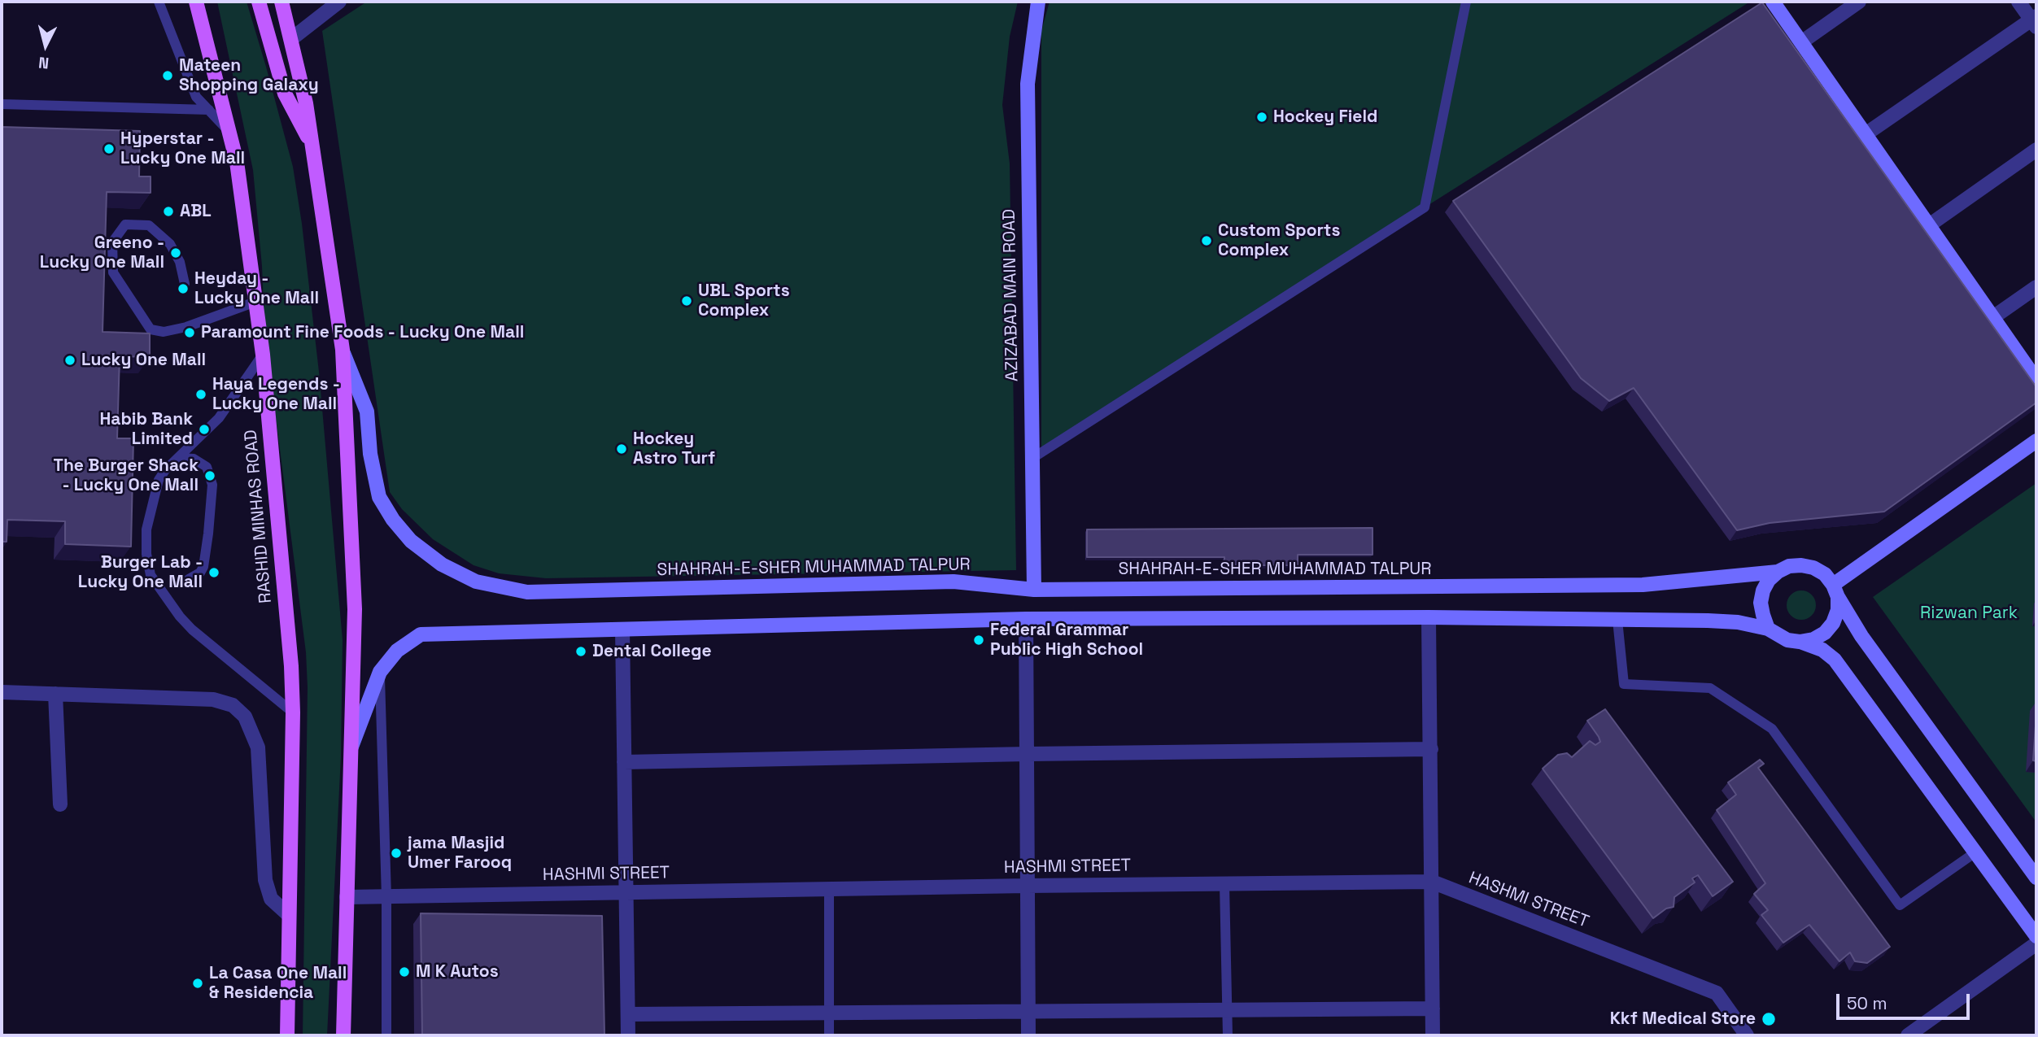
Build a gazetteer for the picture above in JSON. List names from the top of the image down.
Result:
{
  "streets": {
    "main road": ["AZIZABAD MAIN ROAD", "RASHID MINHAS ROAD", "SHAHRAH-E-SHER MUHAMMAD TALPUR"],
    "street": ["HASHMI STREET"]
  },
  "crossings": [
    ["AZIZABAD MAIN ROAD", "SHAHRAH-E-SHER MUHAMMAD TALPUR"]
  ],
  "parks": ["Rizwan Park"],
  "places": [
    "Mateen Shopping Galaxy",
    "Hockey Field",
    "Hyperstar - Lucky One Mall",
    "ABL",
    "Custom Sports Complex",
    "Greeno - Lucky One Mall",
    "Heyday - Lucky One Mall",
    "UBL Sports Complex",
    "Paramount Fine Foods - Lucky One Mall",
    "Lucky One Mall",
    "Haya Legends - Lucky One Mall",
    "Habib Bank Limited",
    "Hockey Astro Turf",
    "The Burger Shack - Lucky One Mall",
    "Burger Lab - Lucky One Mall",
    "Federal Grammar Public High School",
    "Dental College",
    "jama Masjid Umer Farooq",
    "M K Autos",
    "La Casa One Mall & Residencia",
    "Kkf Medical Store"
  ],
  "scale_bar": "50 m",
  "north": "bottom"
}
